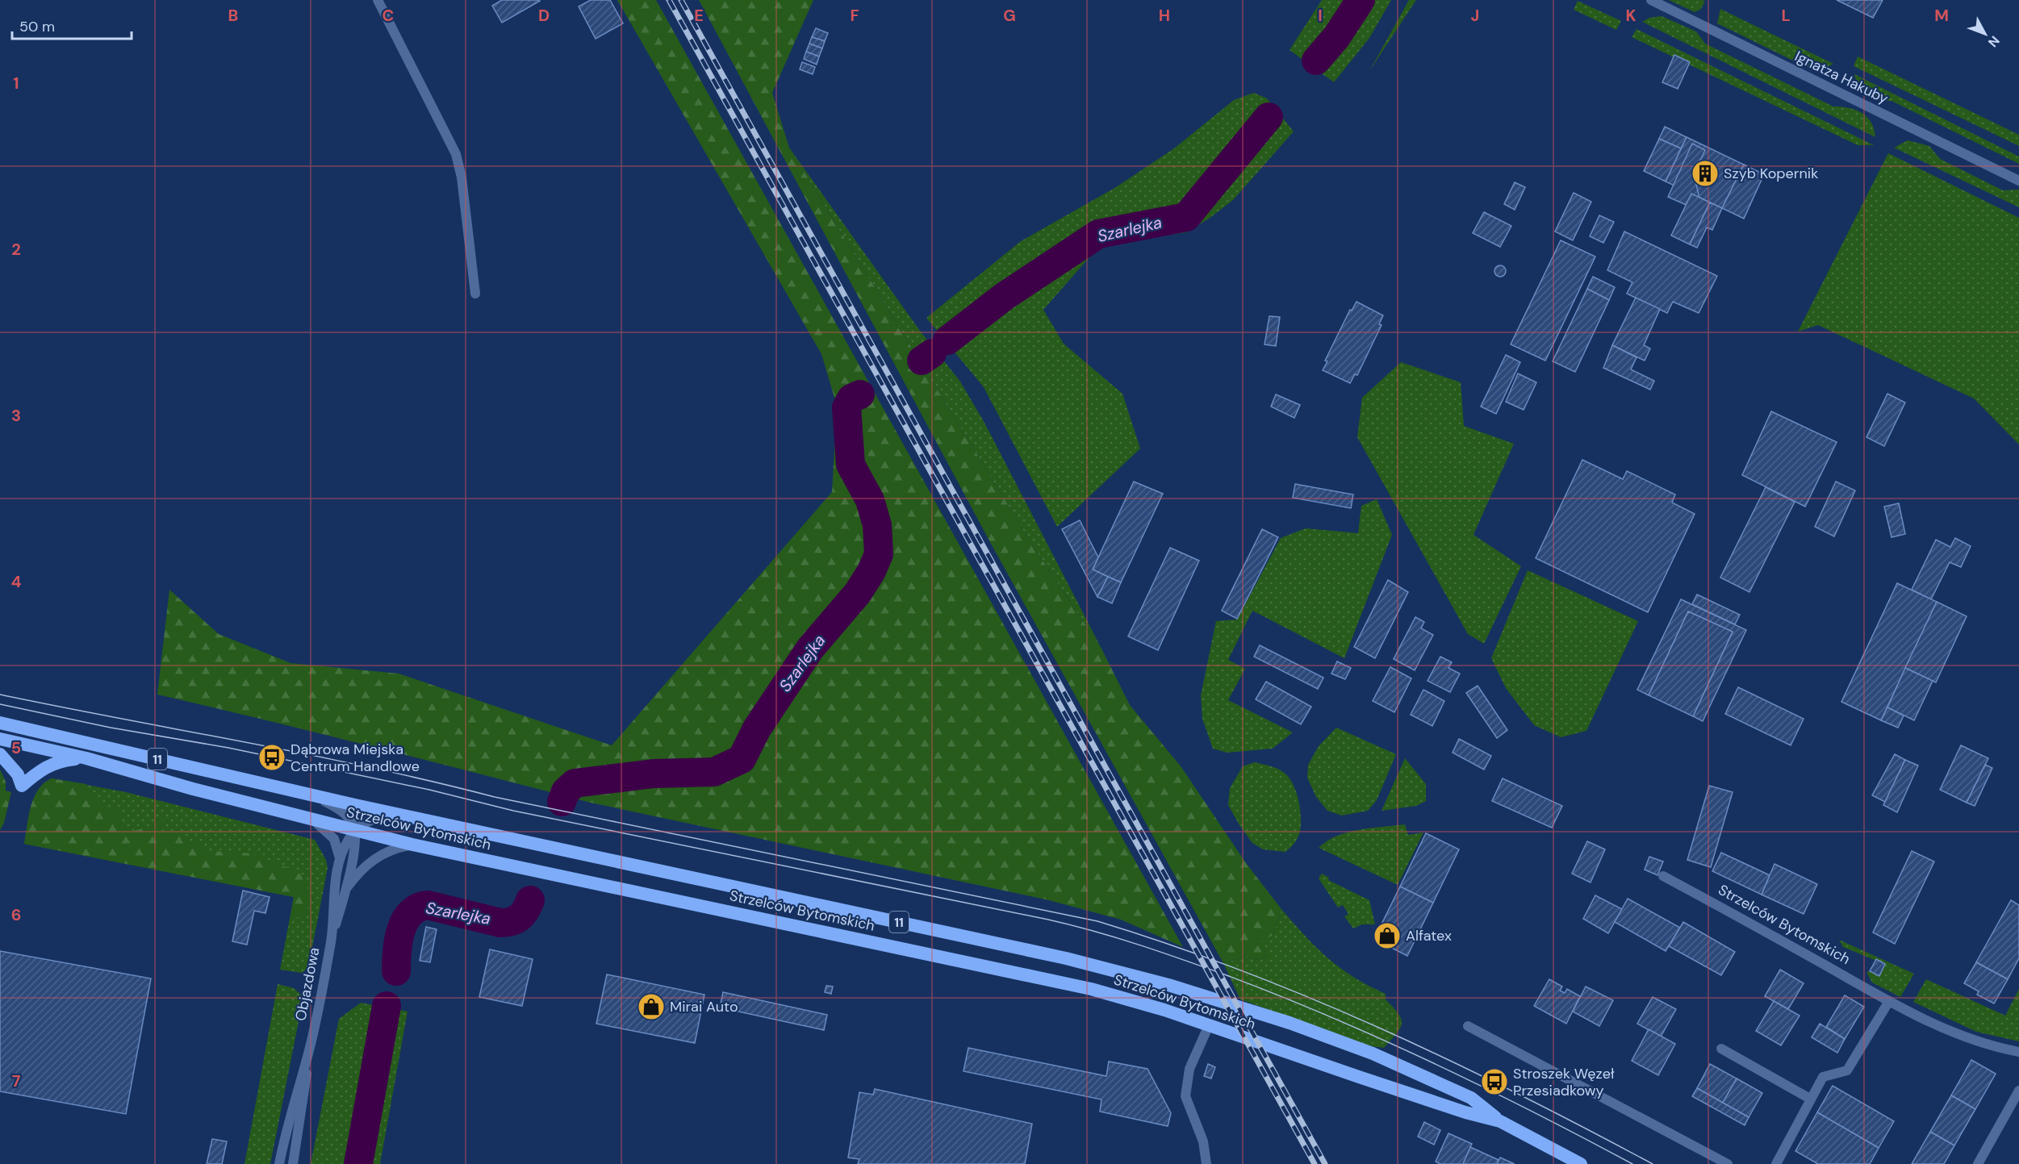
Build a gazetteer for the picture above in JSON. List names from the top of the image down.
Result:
{
  "streets": {
    "highway": ["11", "Strzelców Bytomskich"],
    "street": ["Ignatza Hakuby", "Objazdowa"]
  },
  "crossings": [
    ["11", "Strzelców Bytomskich"],
    ["Strzelców Bytomskich", "Objazdowa"]
  ],
  "water": ["Szarlejka"],
  "places": {
    "building": ["Szyb Kopernik"],
    "bus stop": ["Dąbrowa Miejska Centrum Handlowe", "Stroszek Węzeł Przesiadkowy"],
    "shop": ["Alfatex", "Mirai Auto"]
  },
  "scale_bar": "50 m",
  "north": "bottom right",
  "grid": {
    "columns": [
      "B",
      "C",
      "D",
      "E",
      "F",
      "G",
      "H",
      "I",
      "J",
      "K",
      "L",
      "M"
    ],
    "rows": [
      "1",
      "2",
      "3",
      "4",
      "5",
      "6",
      "7"
    ]
  }
}
